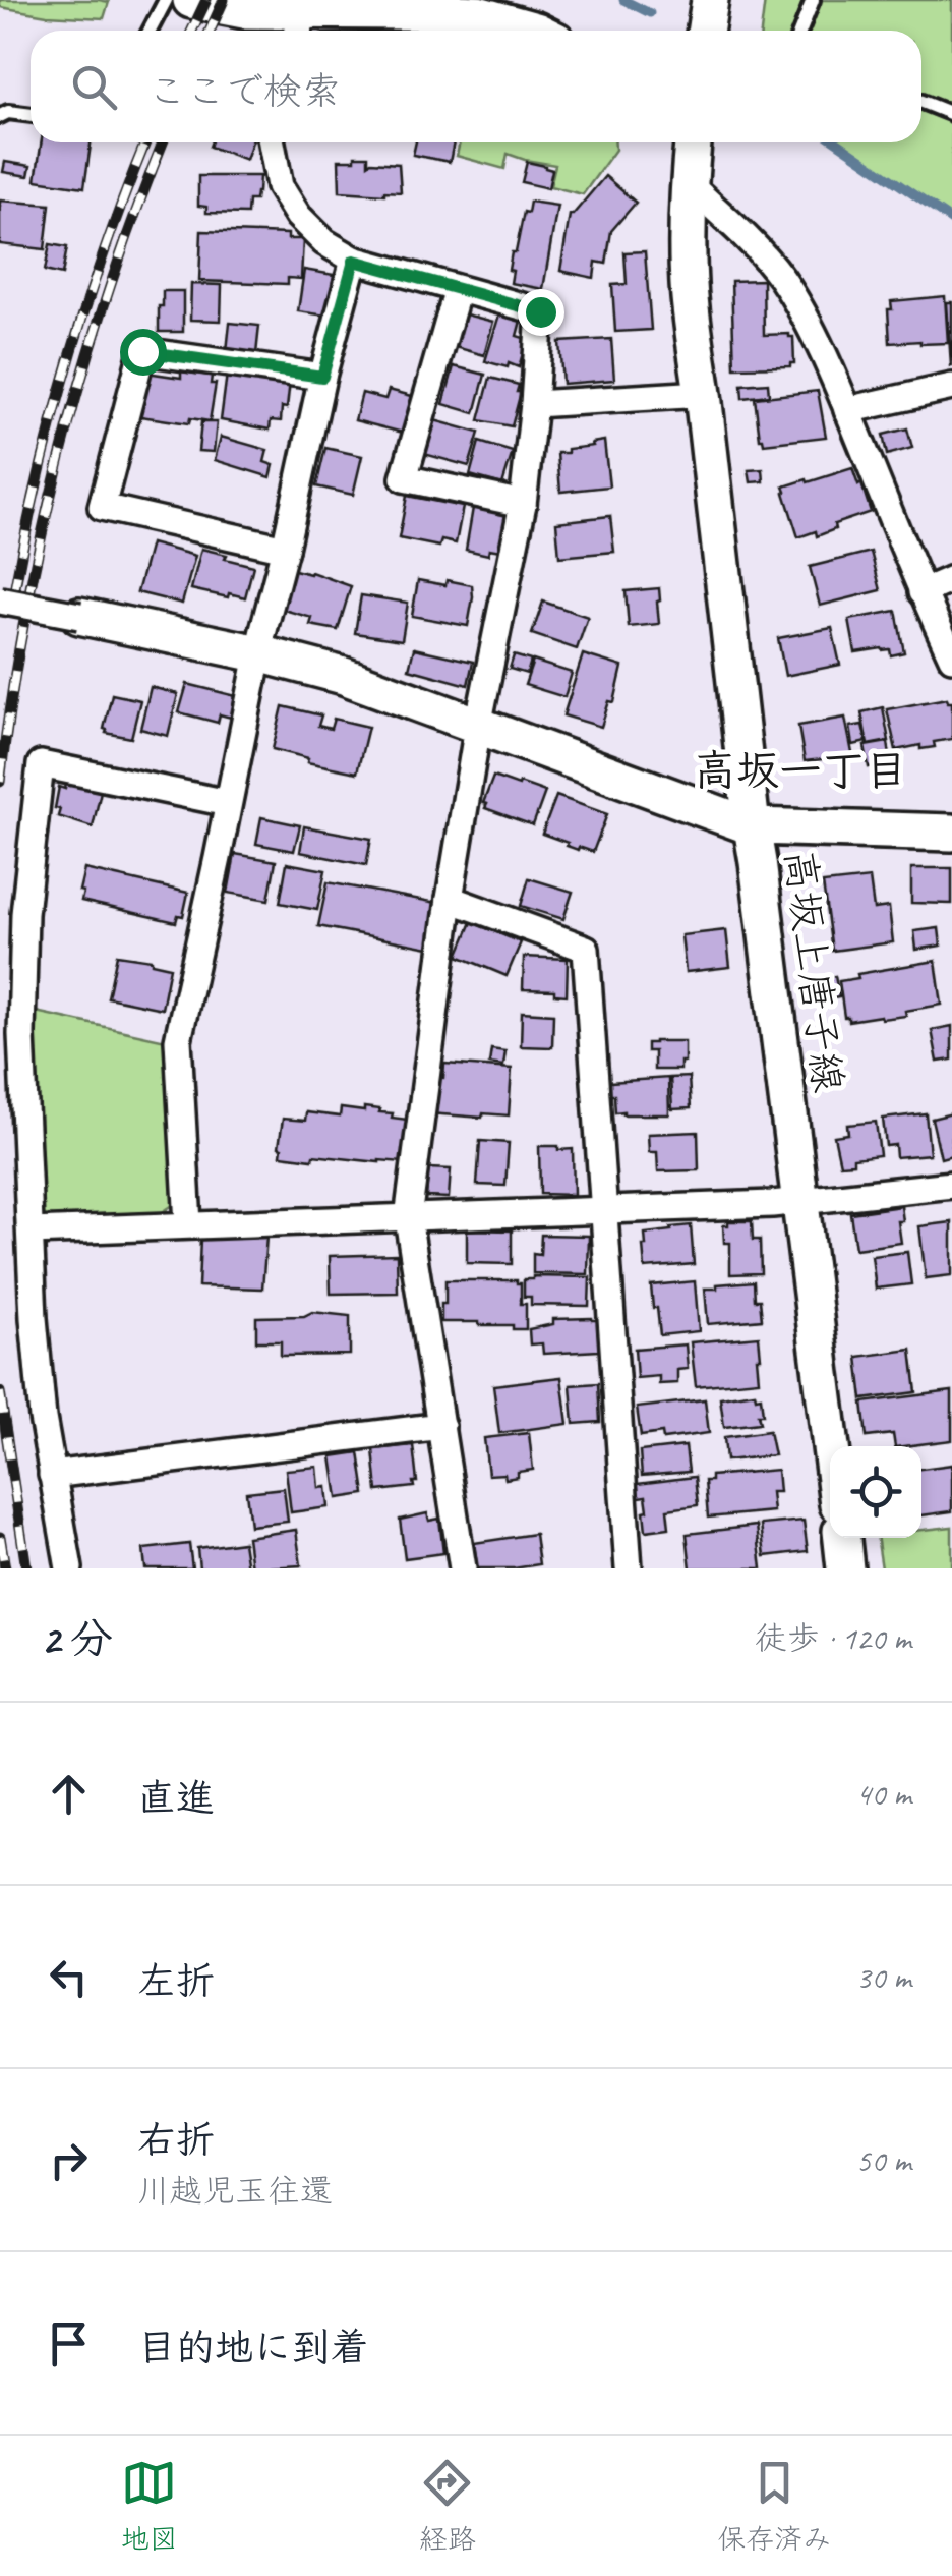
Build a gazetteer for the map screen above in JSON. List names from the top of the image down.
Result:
{
  "streets": {
    "main road": ["高坂上唐子線"]
  },
  "districts": ["高坂一丁目"],
  "page": {
    "search": "ここで検索",
    "heading": ["2 分", "徒歩 · 120 m"],
    "list": [
      ["直進", "40 m"],
      ["左折", "30 m"],
      ["右折", "川越児玉往還", "50 m"],
      "目的地に到着"
    ],
    "nav": ["地図", "経路", "保存済み"]
  }
}
